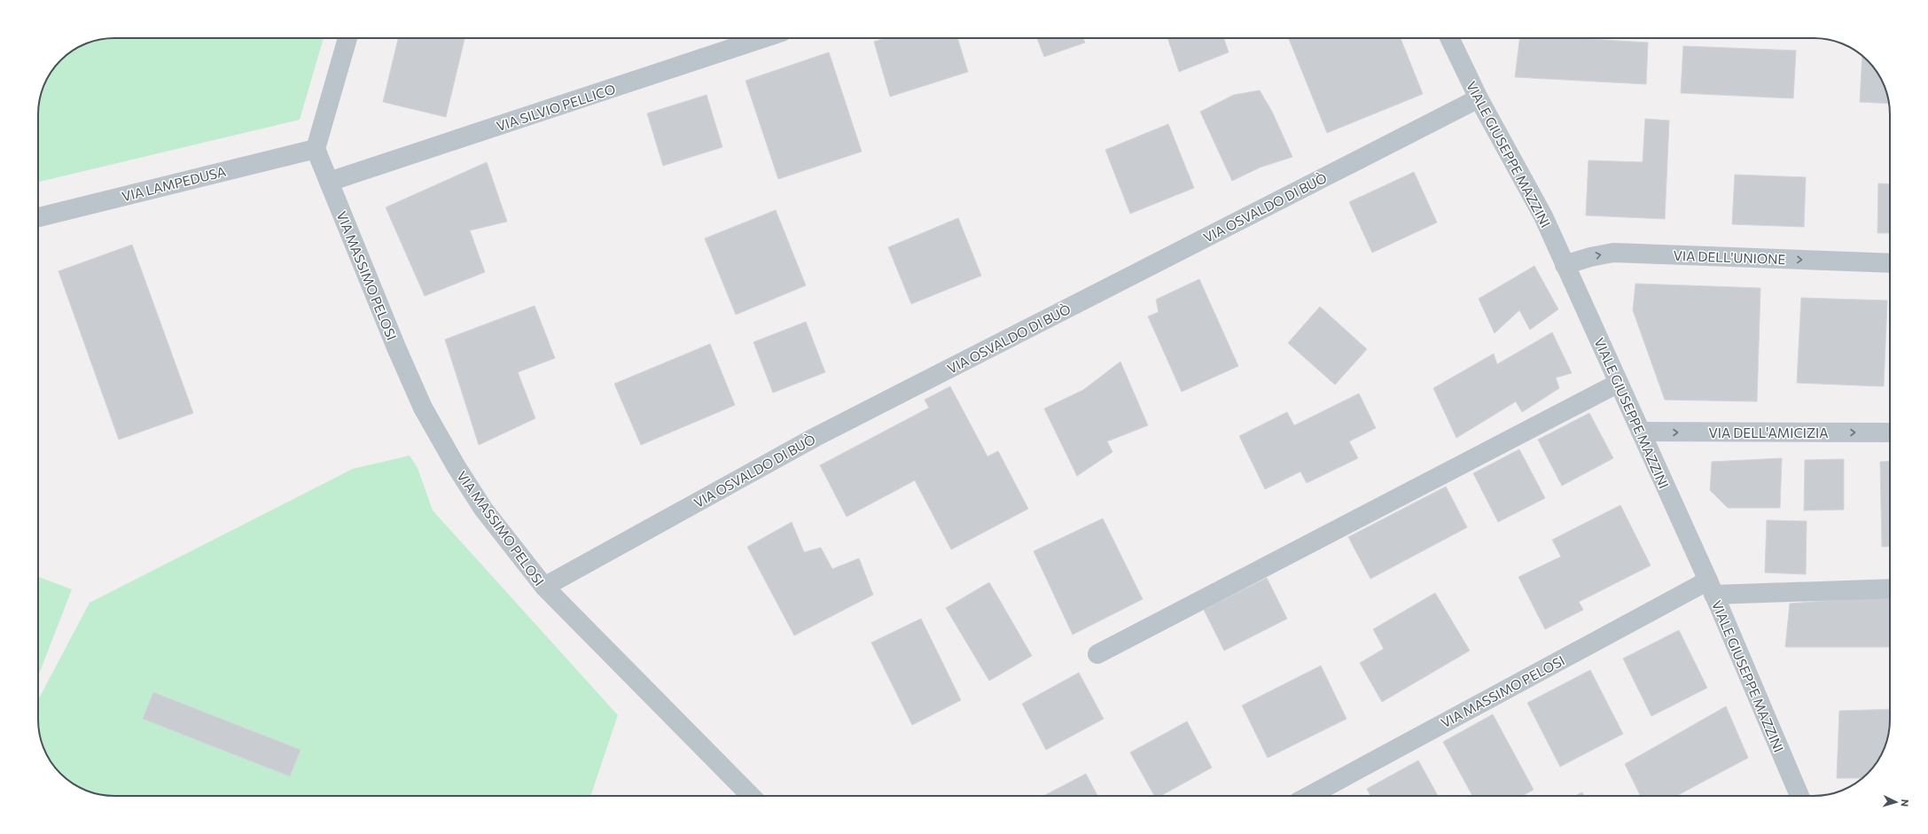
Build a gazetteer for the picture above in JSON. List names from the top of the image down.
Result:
{
  "streets": {
    "street": [
      "VIA SILVIO PELLICO",
      "VIALE GIUSEPPE MAZZINI",
      "VIA LAMPEDUSA",
      "VIA OSVALDO DI BUÒ",
      "VIA DELL'UNIONE",
      "VIA MASSIMO PELOSI",
      "VIA DELL'AMICIZIA"
    ]
  },
  "crossings": [
    ["VIA SILVIO PELLICO", "VIA MASSIMO PELOSI"],
    ["VIALE GIUSEPPE MAZZINI", "VIA OSVALDO DI BUÒ"],
    ["VIALE GIUSEPPE MAZZINI", "VIA DELL'UNIONE"],
    ["VIALE GIUSEPPE MAZZINI", "VIA MASSIMO PELOSI"],
    ["VIALE GIUSEPPE MAZZINI", "VIA DELL'AMICIZIA"],
    ["VIA LAMPEDUSA", "VIA MASSIMO PELOSI"],
    ["VIA OSVALDO DI BUÒ", "VIA MASSIMO PELOSI"]
  ],
  "one_way": ["VIA DELL'UNIONE"],
  "north": "right"
}
